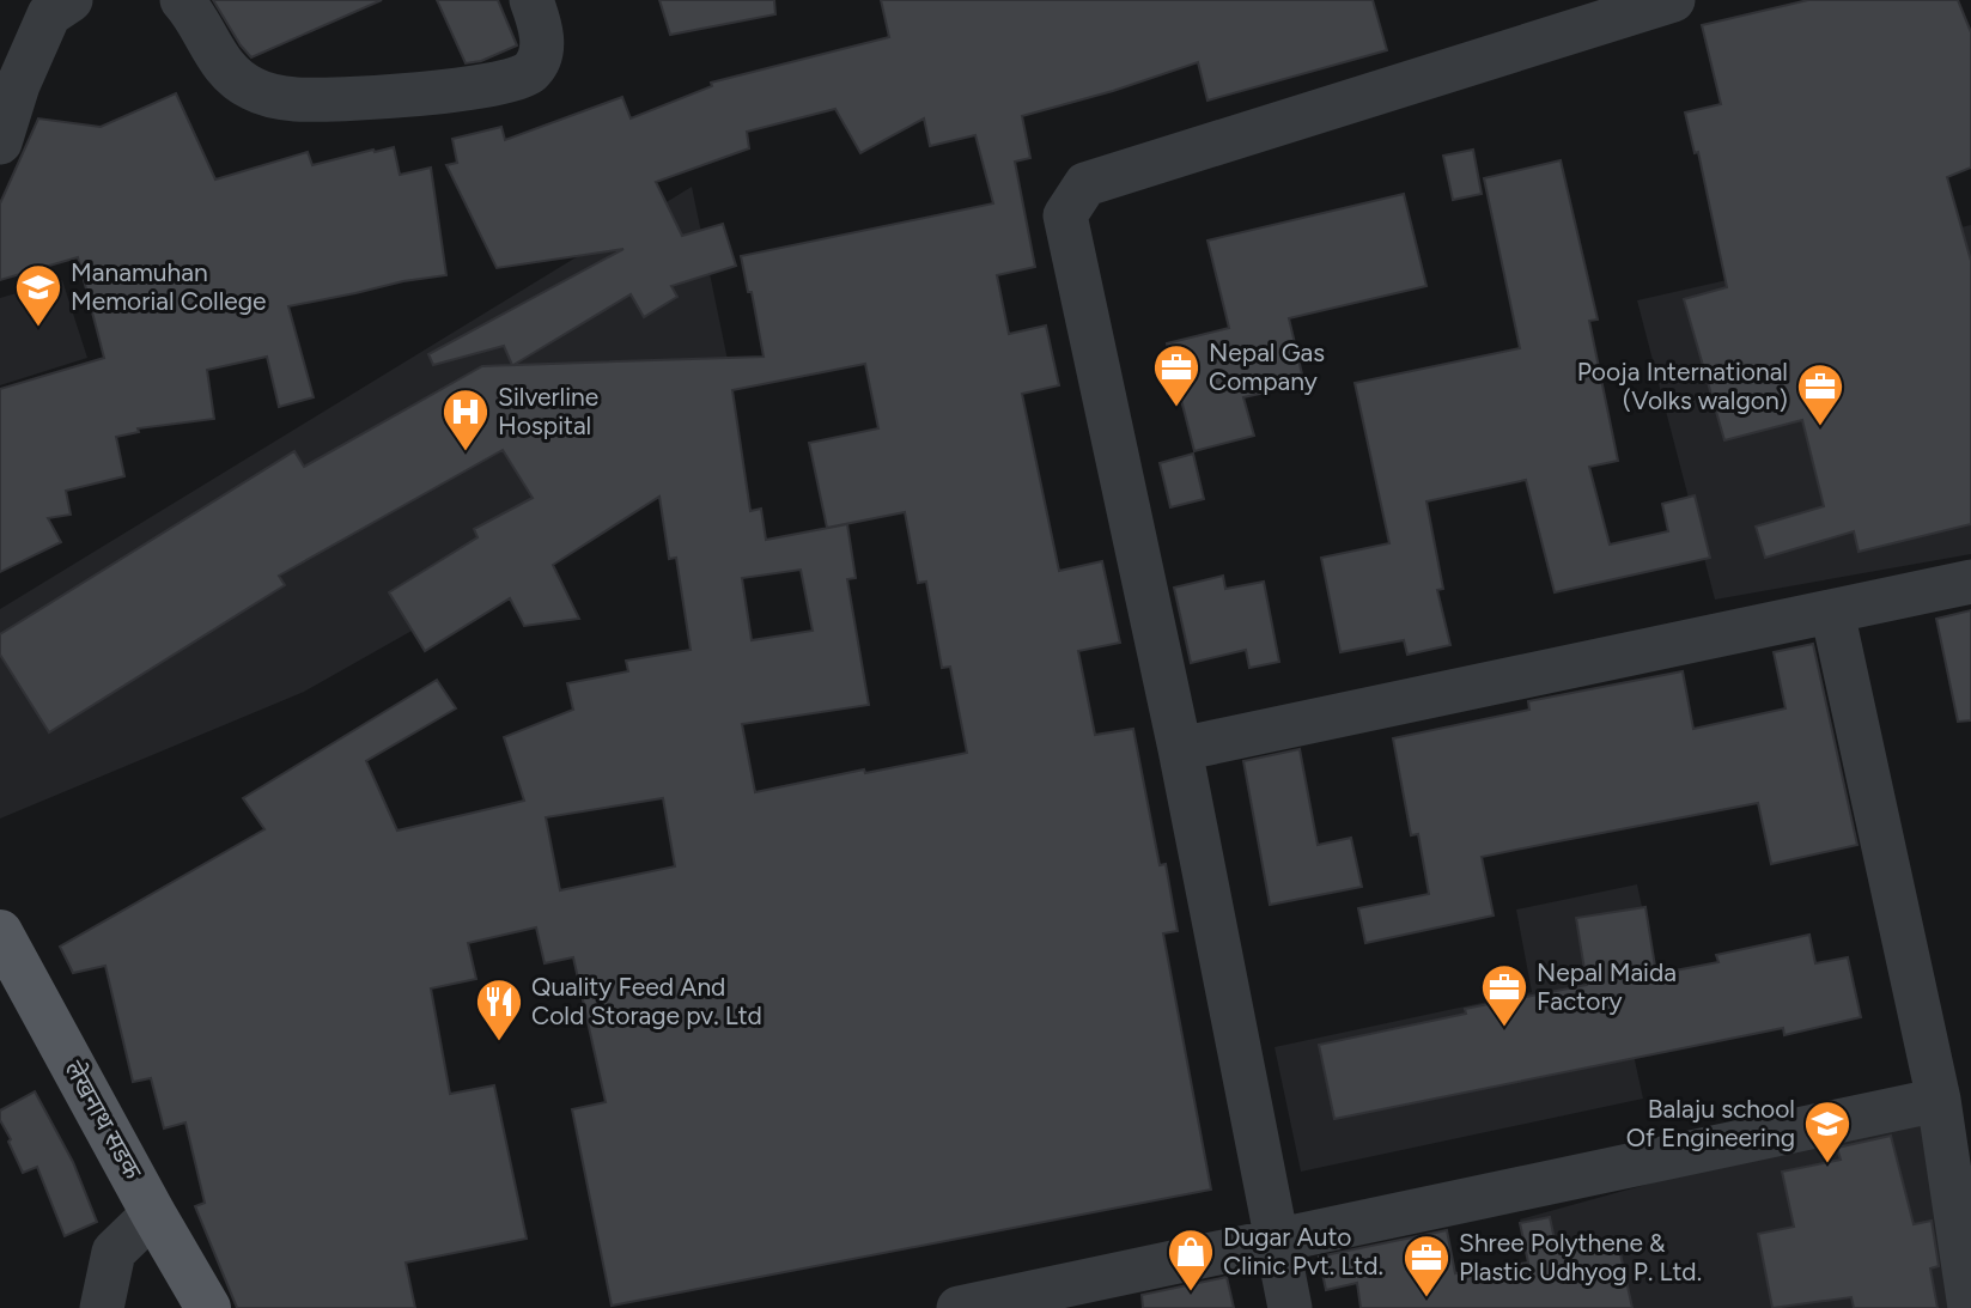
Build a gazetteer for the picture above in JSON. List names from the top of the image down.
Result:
{
  "streets": {
    "main road": ["लेखनाथ सडक"]
  },
  "places": {
    "school or university": ["Manamuhan Memorial College", "Balaju school Of Engineering"],
    "office": [
      "Nepal Gas Company",
      "Pooja International (Volks walgon)",
      "Nepal Maida Factory",
      "Shree Polythene & Plastic Udhyog P. Ltd."
    ],
    "hospital": ["Silverline Hospital"],
    "restaurant": ["Quality Feed And Cold Storage pv. Ltd"],
    "shop": ["Dugar Auto Clinic Pvt. Ltd."]
  }
}
